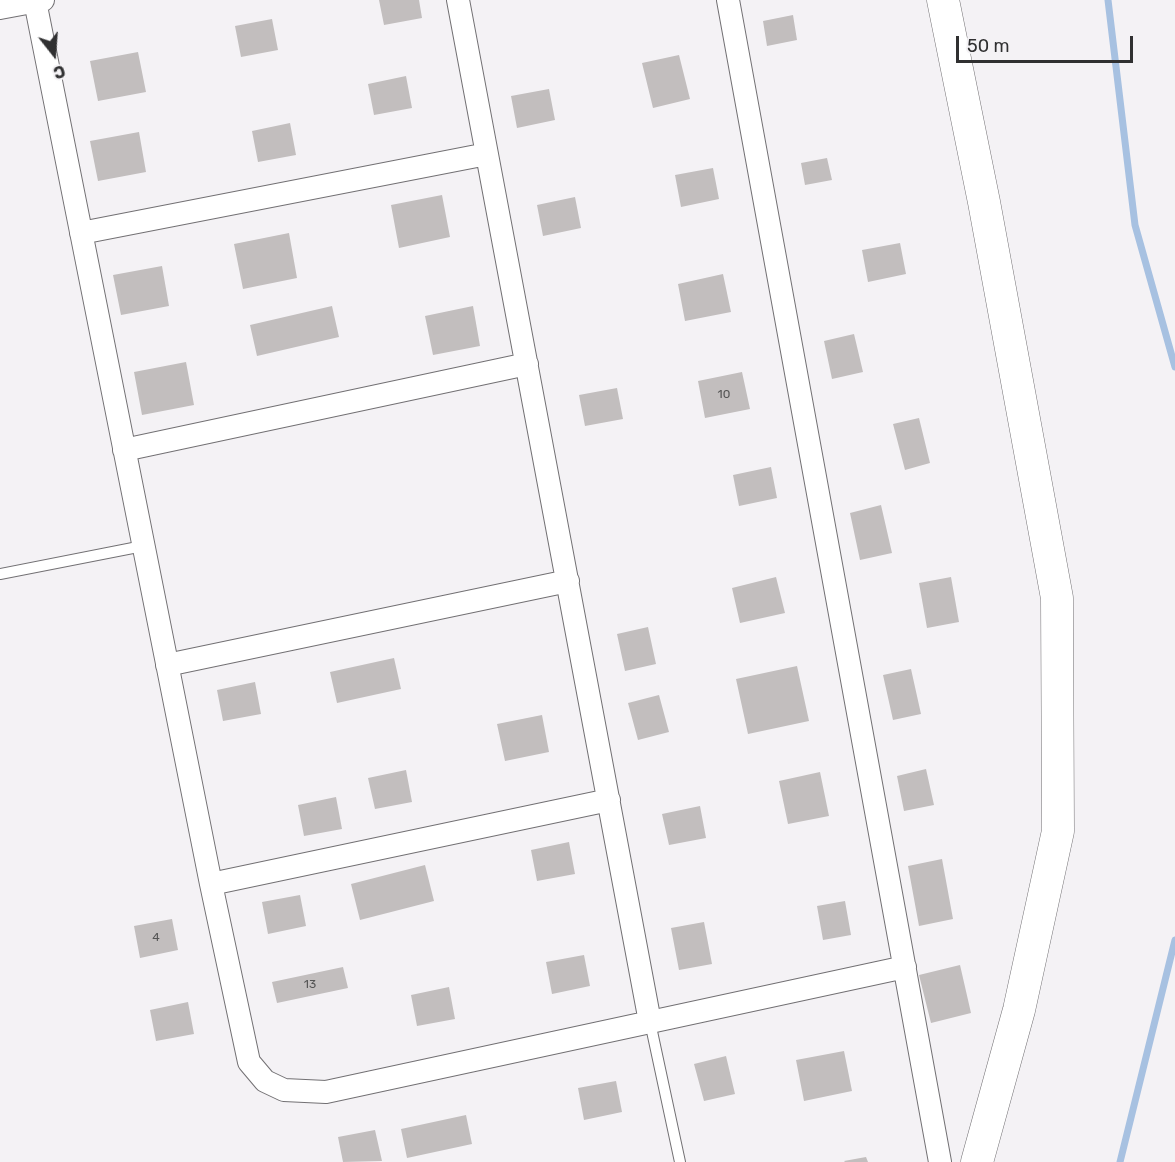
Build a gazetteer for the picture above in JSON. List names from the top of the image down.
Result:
{
  "house_numbers": ["10", "4", "13"],
  "scale_bar": "50 m",
  "north": "bottom"
}
